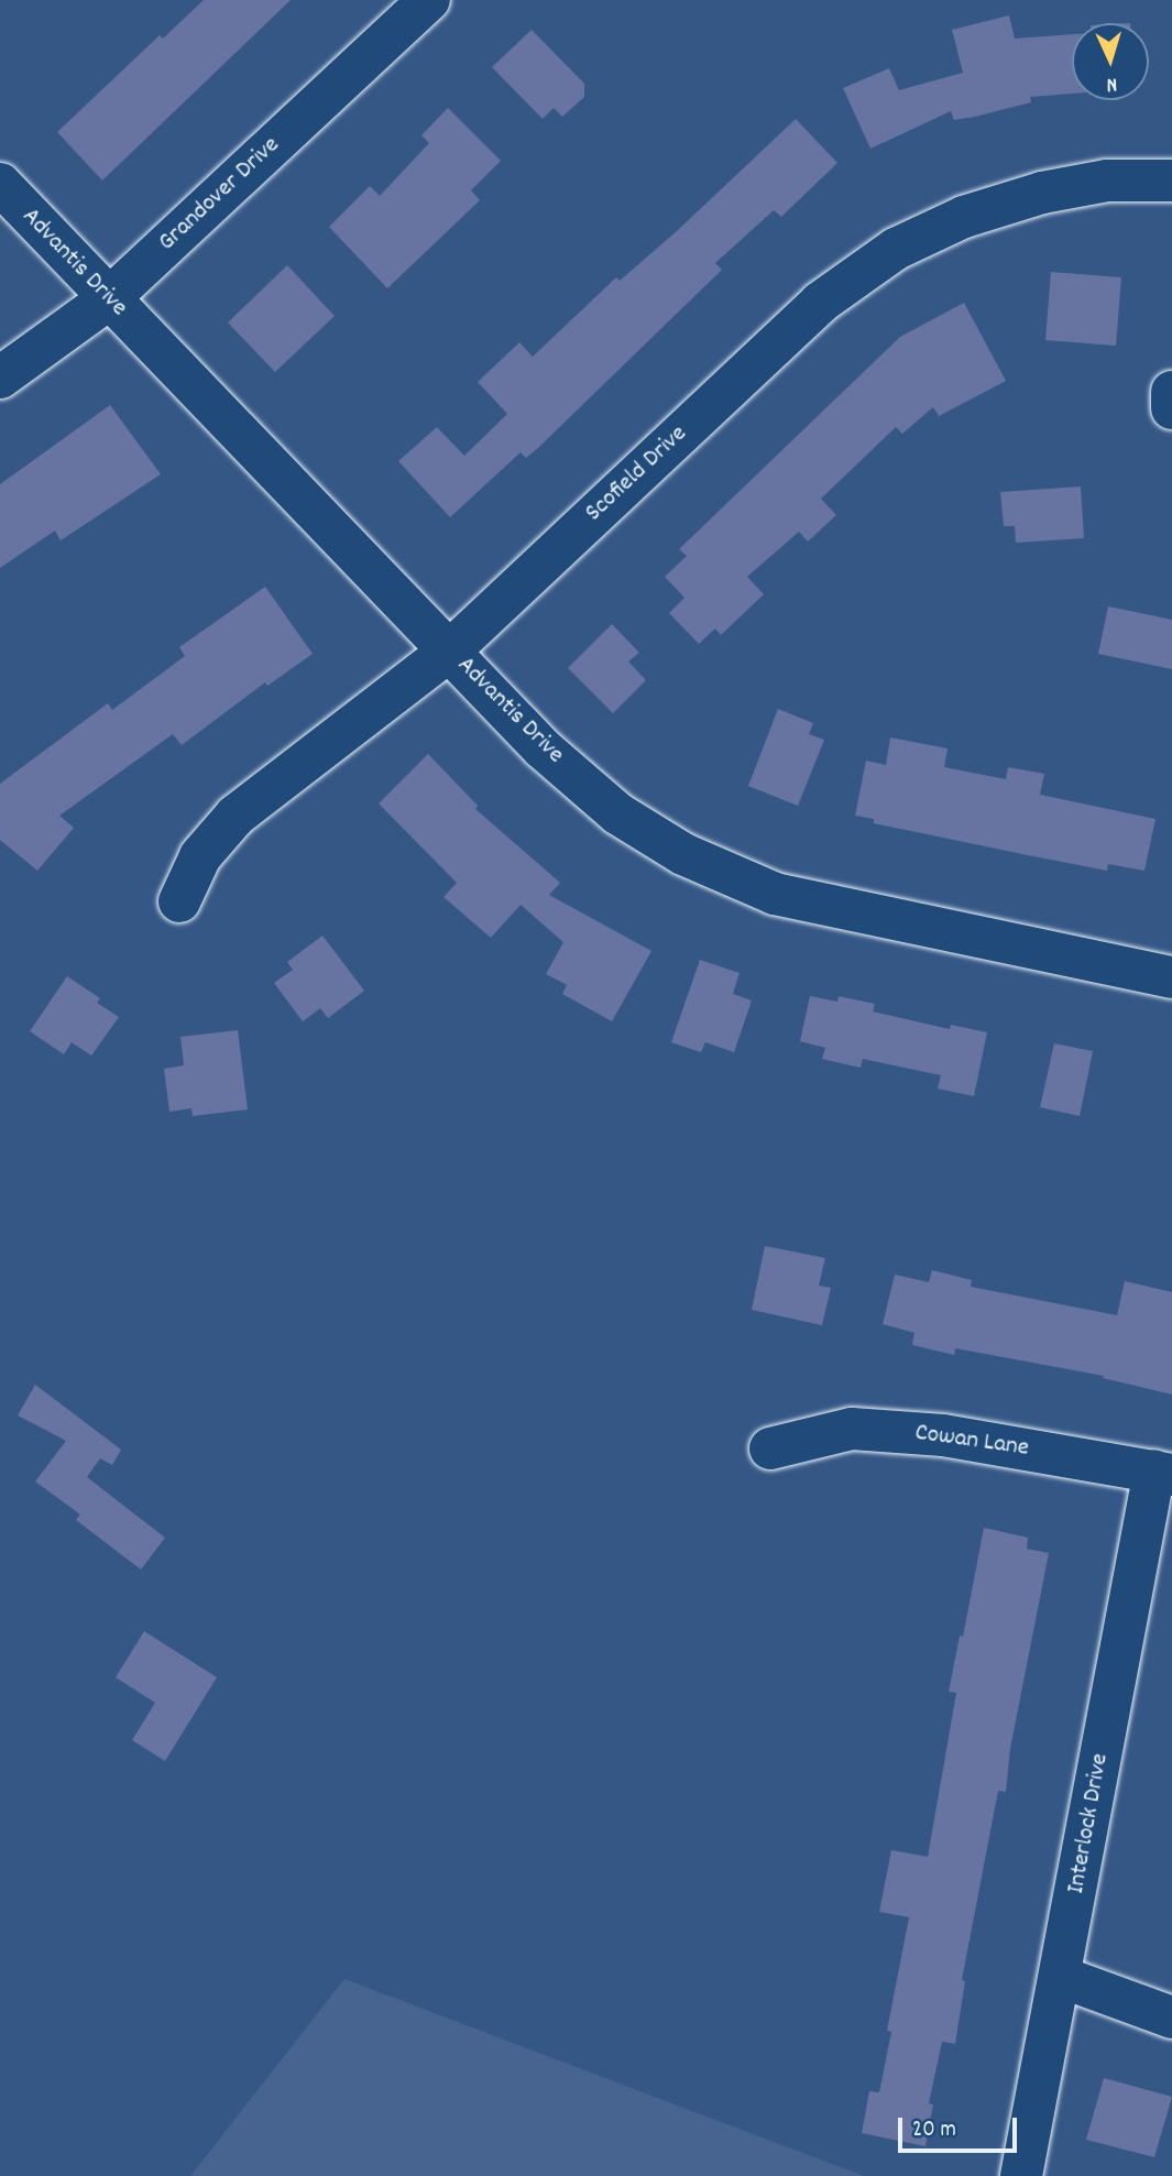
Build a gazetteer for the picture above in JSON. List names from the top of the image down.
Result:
{
  "streets": {
    "street": [
      "Grandover Drive",
      "Advantis Drive",
      "Scofield Drive",
      "Cowan Lane",
      "Interlock Drive"
    ]
  },
  "crossings": [
    ["Grandover Drive", "Advantis Drive"],
    ["Advantis Drive", "Scofield Drive"],
    ["Cowan Lane", "Interlock Drive"]
  ],
  "scale_bar": "20 m",
  "north": "bottom"
}
